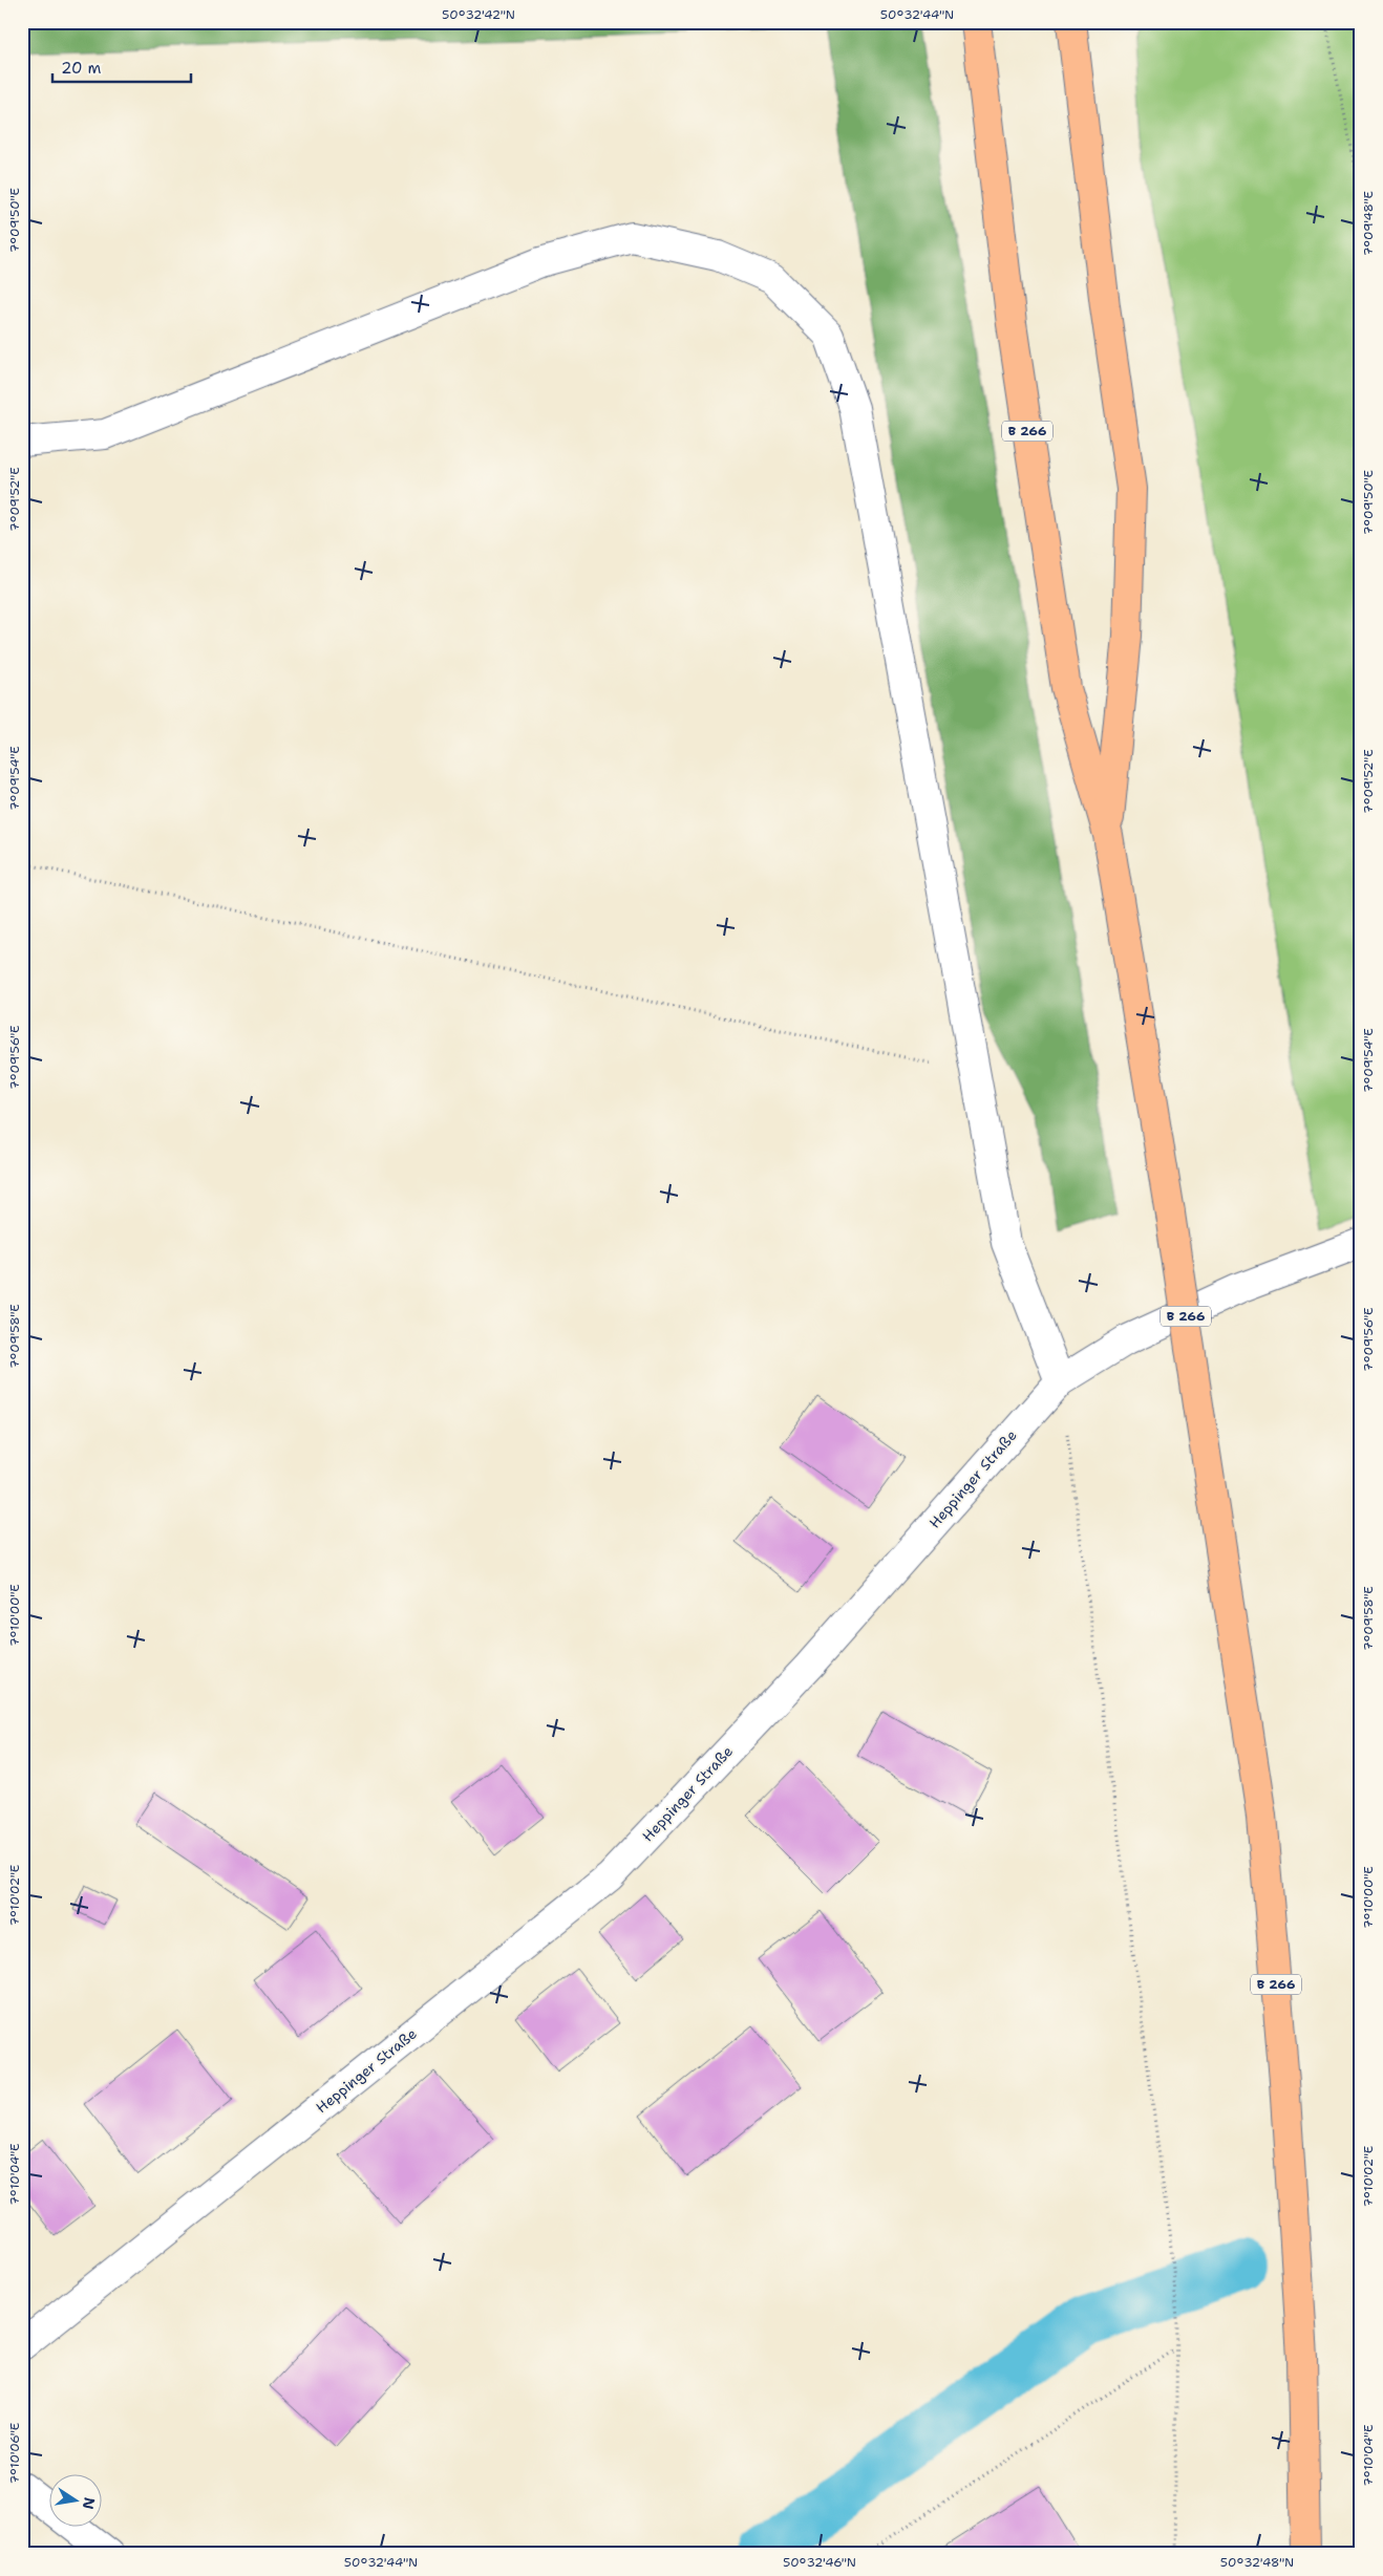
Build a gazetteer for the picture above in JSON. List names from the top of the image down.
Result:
{
  "streets": {
    "highway": ["B 266"],
    "street": ["Heppinger Straße"]
  },
  "scale_bar": "20 m",
  "north": "right",
  "coordinates": [
    "50°32'42\"N",
    "50°32'44\"N",
    "7°09'50\"E",
    "7°09'48\"E",
    "7°09'52\"E",
    "7°09'54\"E",
    "7°09'56\"E",
    "7°09'58\"E",
    "7°10'00\"E",
    "7°10'02\"E",
    "7°10'04\"E",
    "7°10'06\"E",
    "50°32'46\"N",
    "50°32'48\"N"
  ]
}
